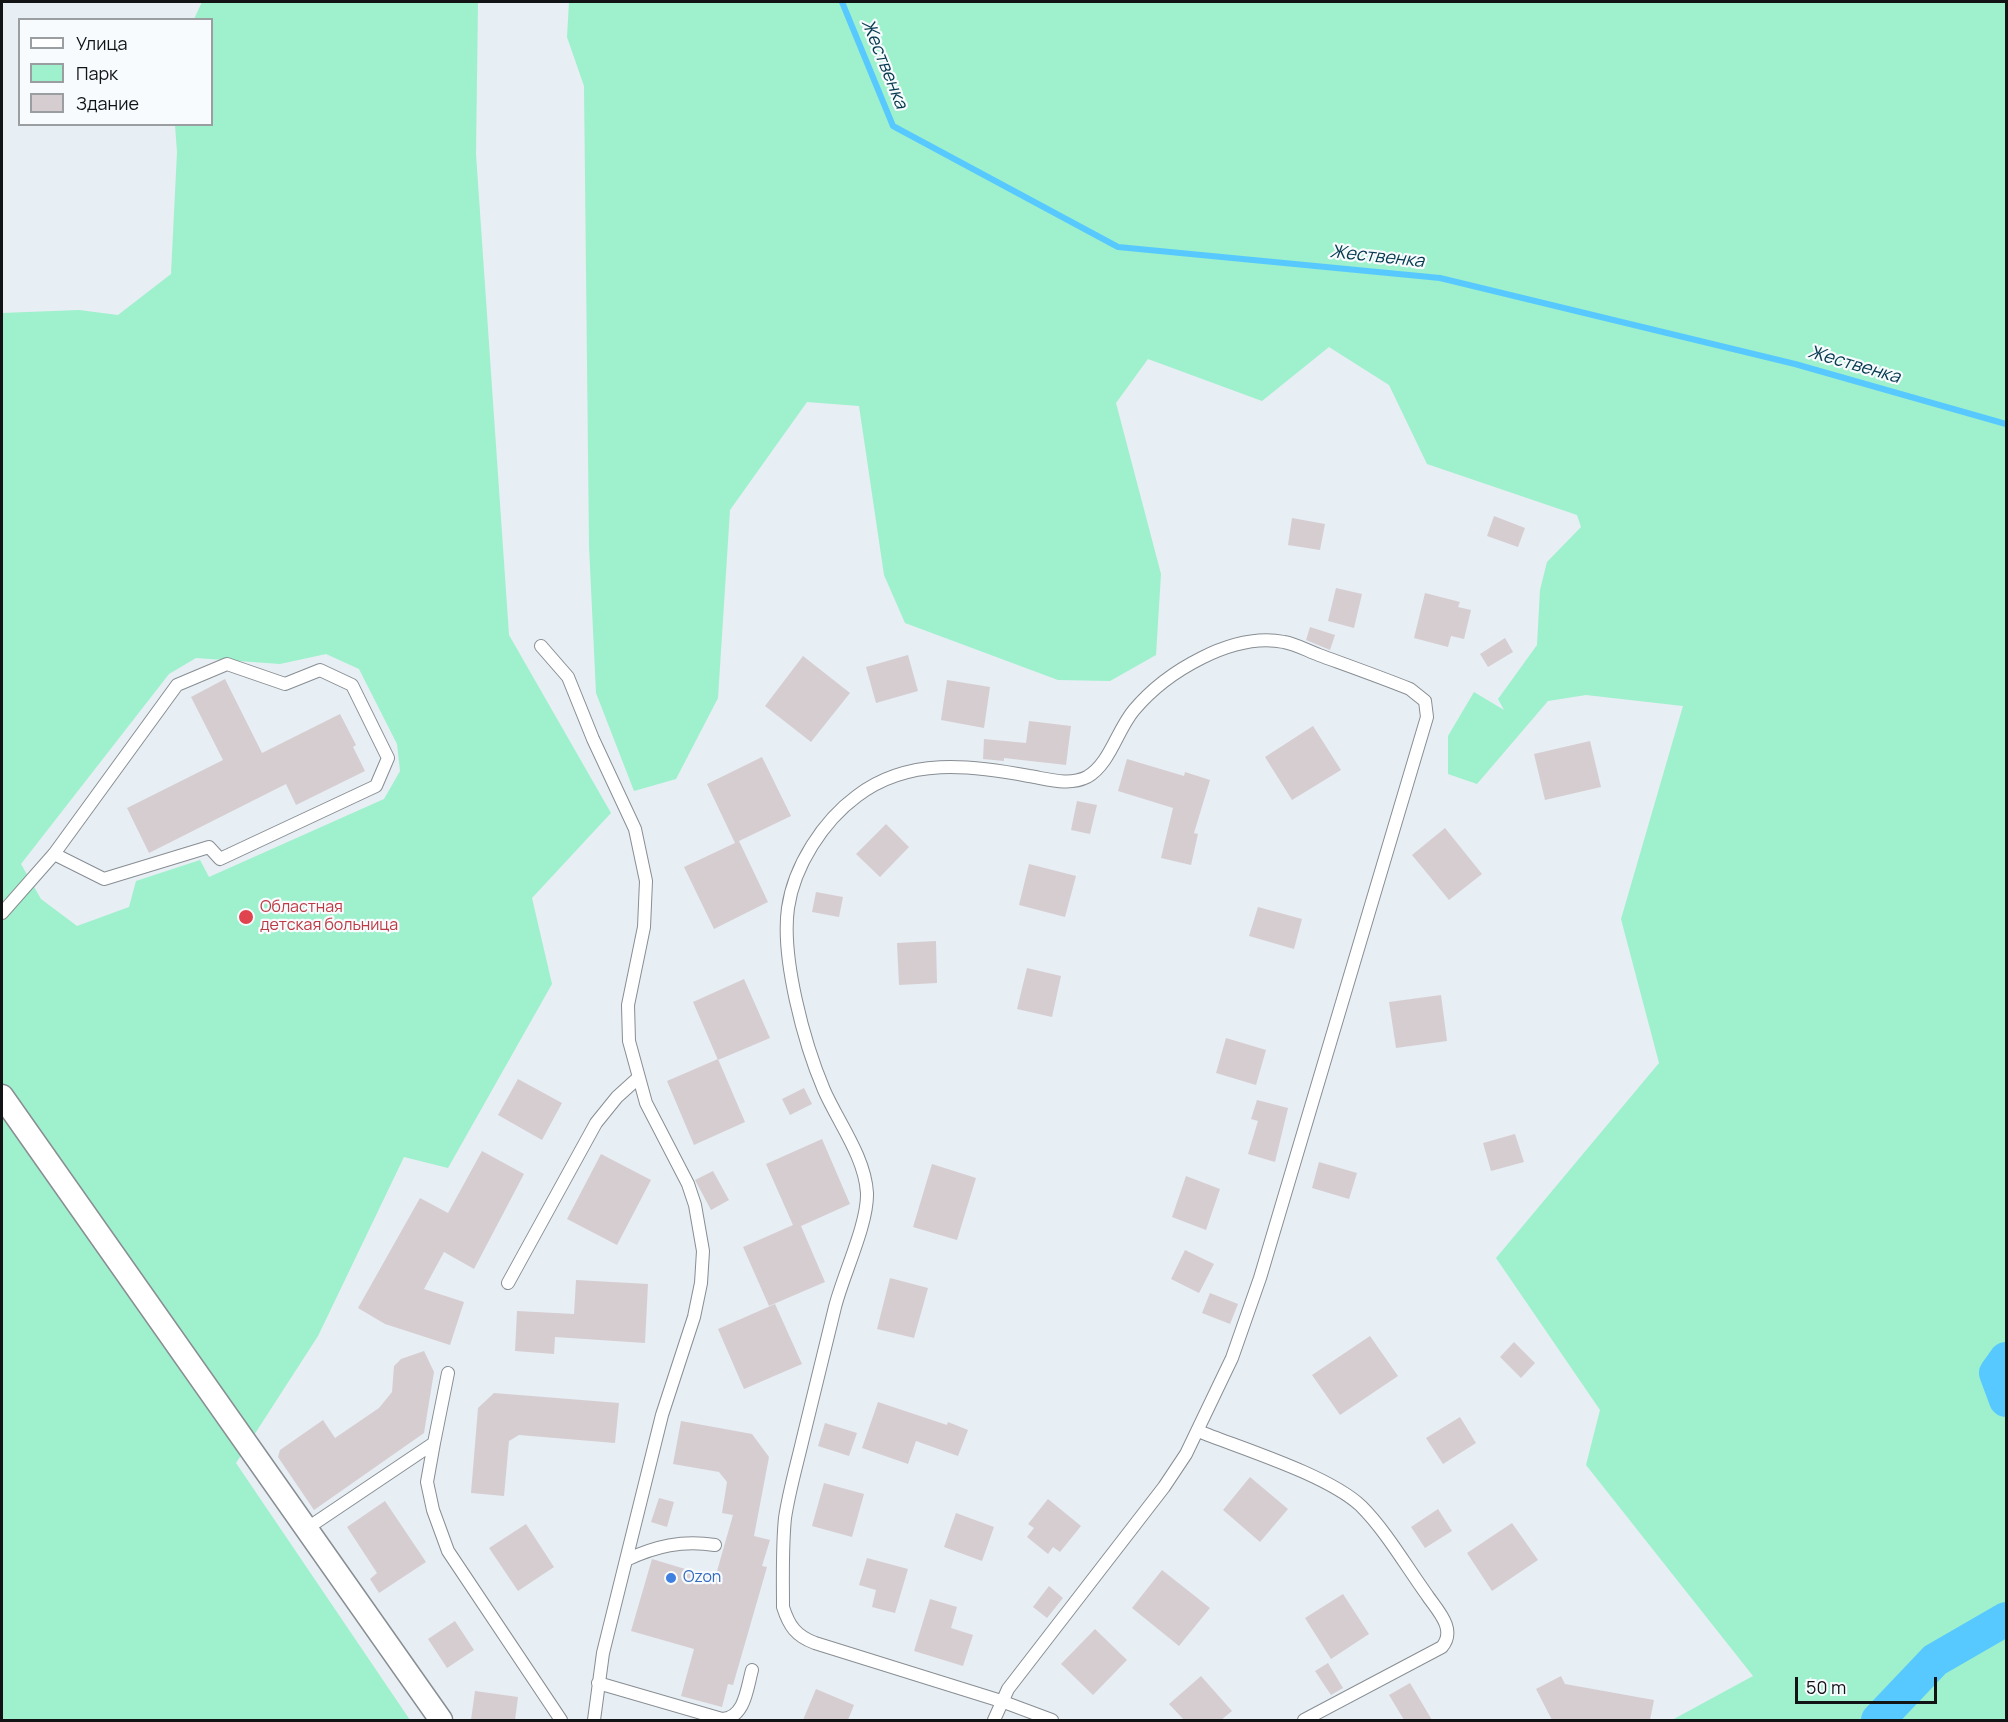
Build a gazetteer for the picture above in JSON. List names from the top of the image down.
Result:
{
  "water": ["Жественка"],
  "places": ["Областная детская больница", "Ozon"],
  "legend": ["Улица", "Парк", "Здание"],
  "scale_bar": "50 m"
}
